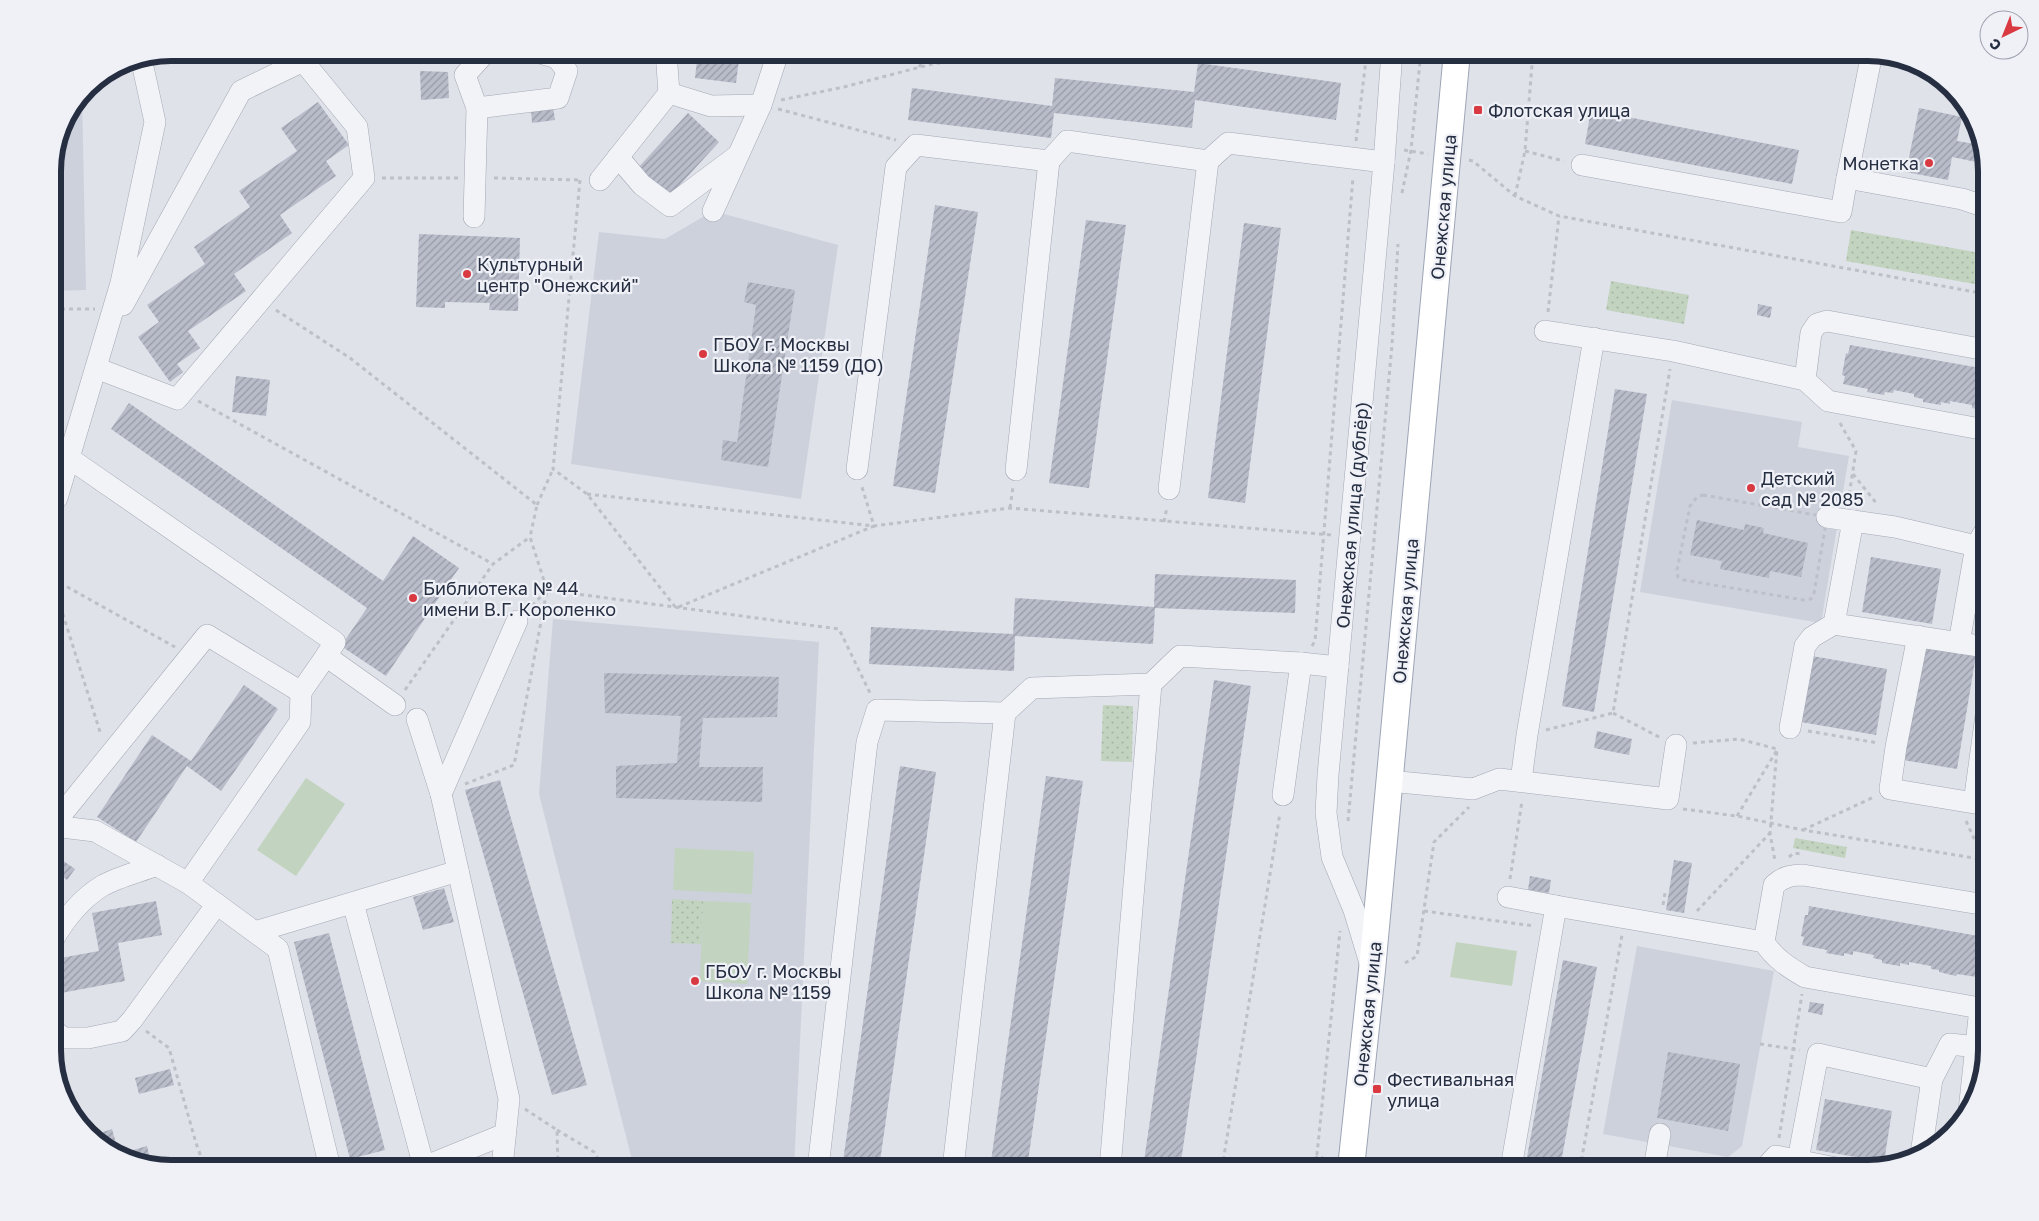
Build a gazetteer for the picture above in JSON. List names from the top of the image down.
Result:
{
  "streets": {
    "main road": ["Онежская улица"],
    "street": ["Онежская улица (дублёр)"]
  },
  "crossings": [
    ["Онежская улица", "Онежская улица (дублёр)"]
  ],
  "places": {
    "transit": ["Флотская улица", "Фестивальная улица"],
    "other": [
      "Монетка",
      "Культурный центр \"Онежский\"",
      "ГБОУ г. Москвы Школа № 1159 (ДО)",
      "Детский сад № 2085",
      "Библиотека № 44 имени В.Г. Короленко",
      "ГБОУ г. Москвы Школа № 1159"
    ]
  },
  "north": "bottom left"
}
